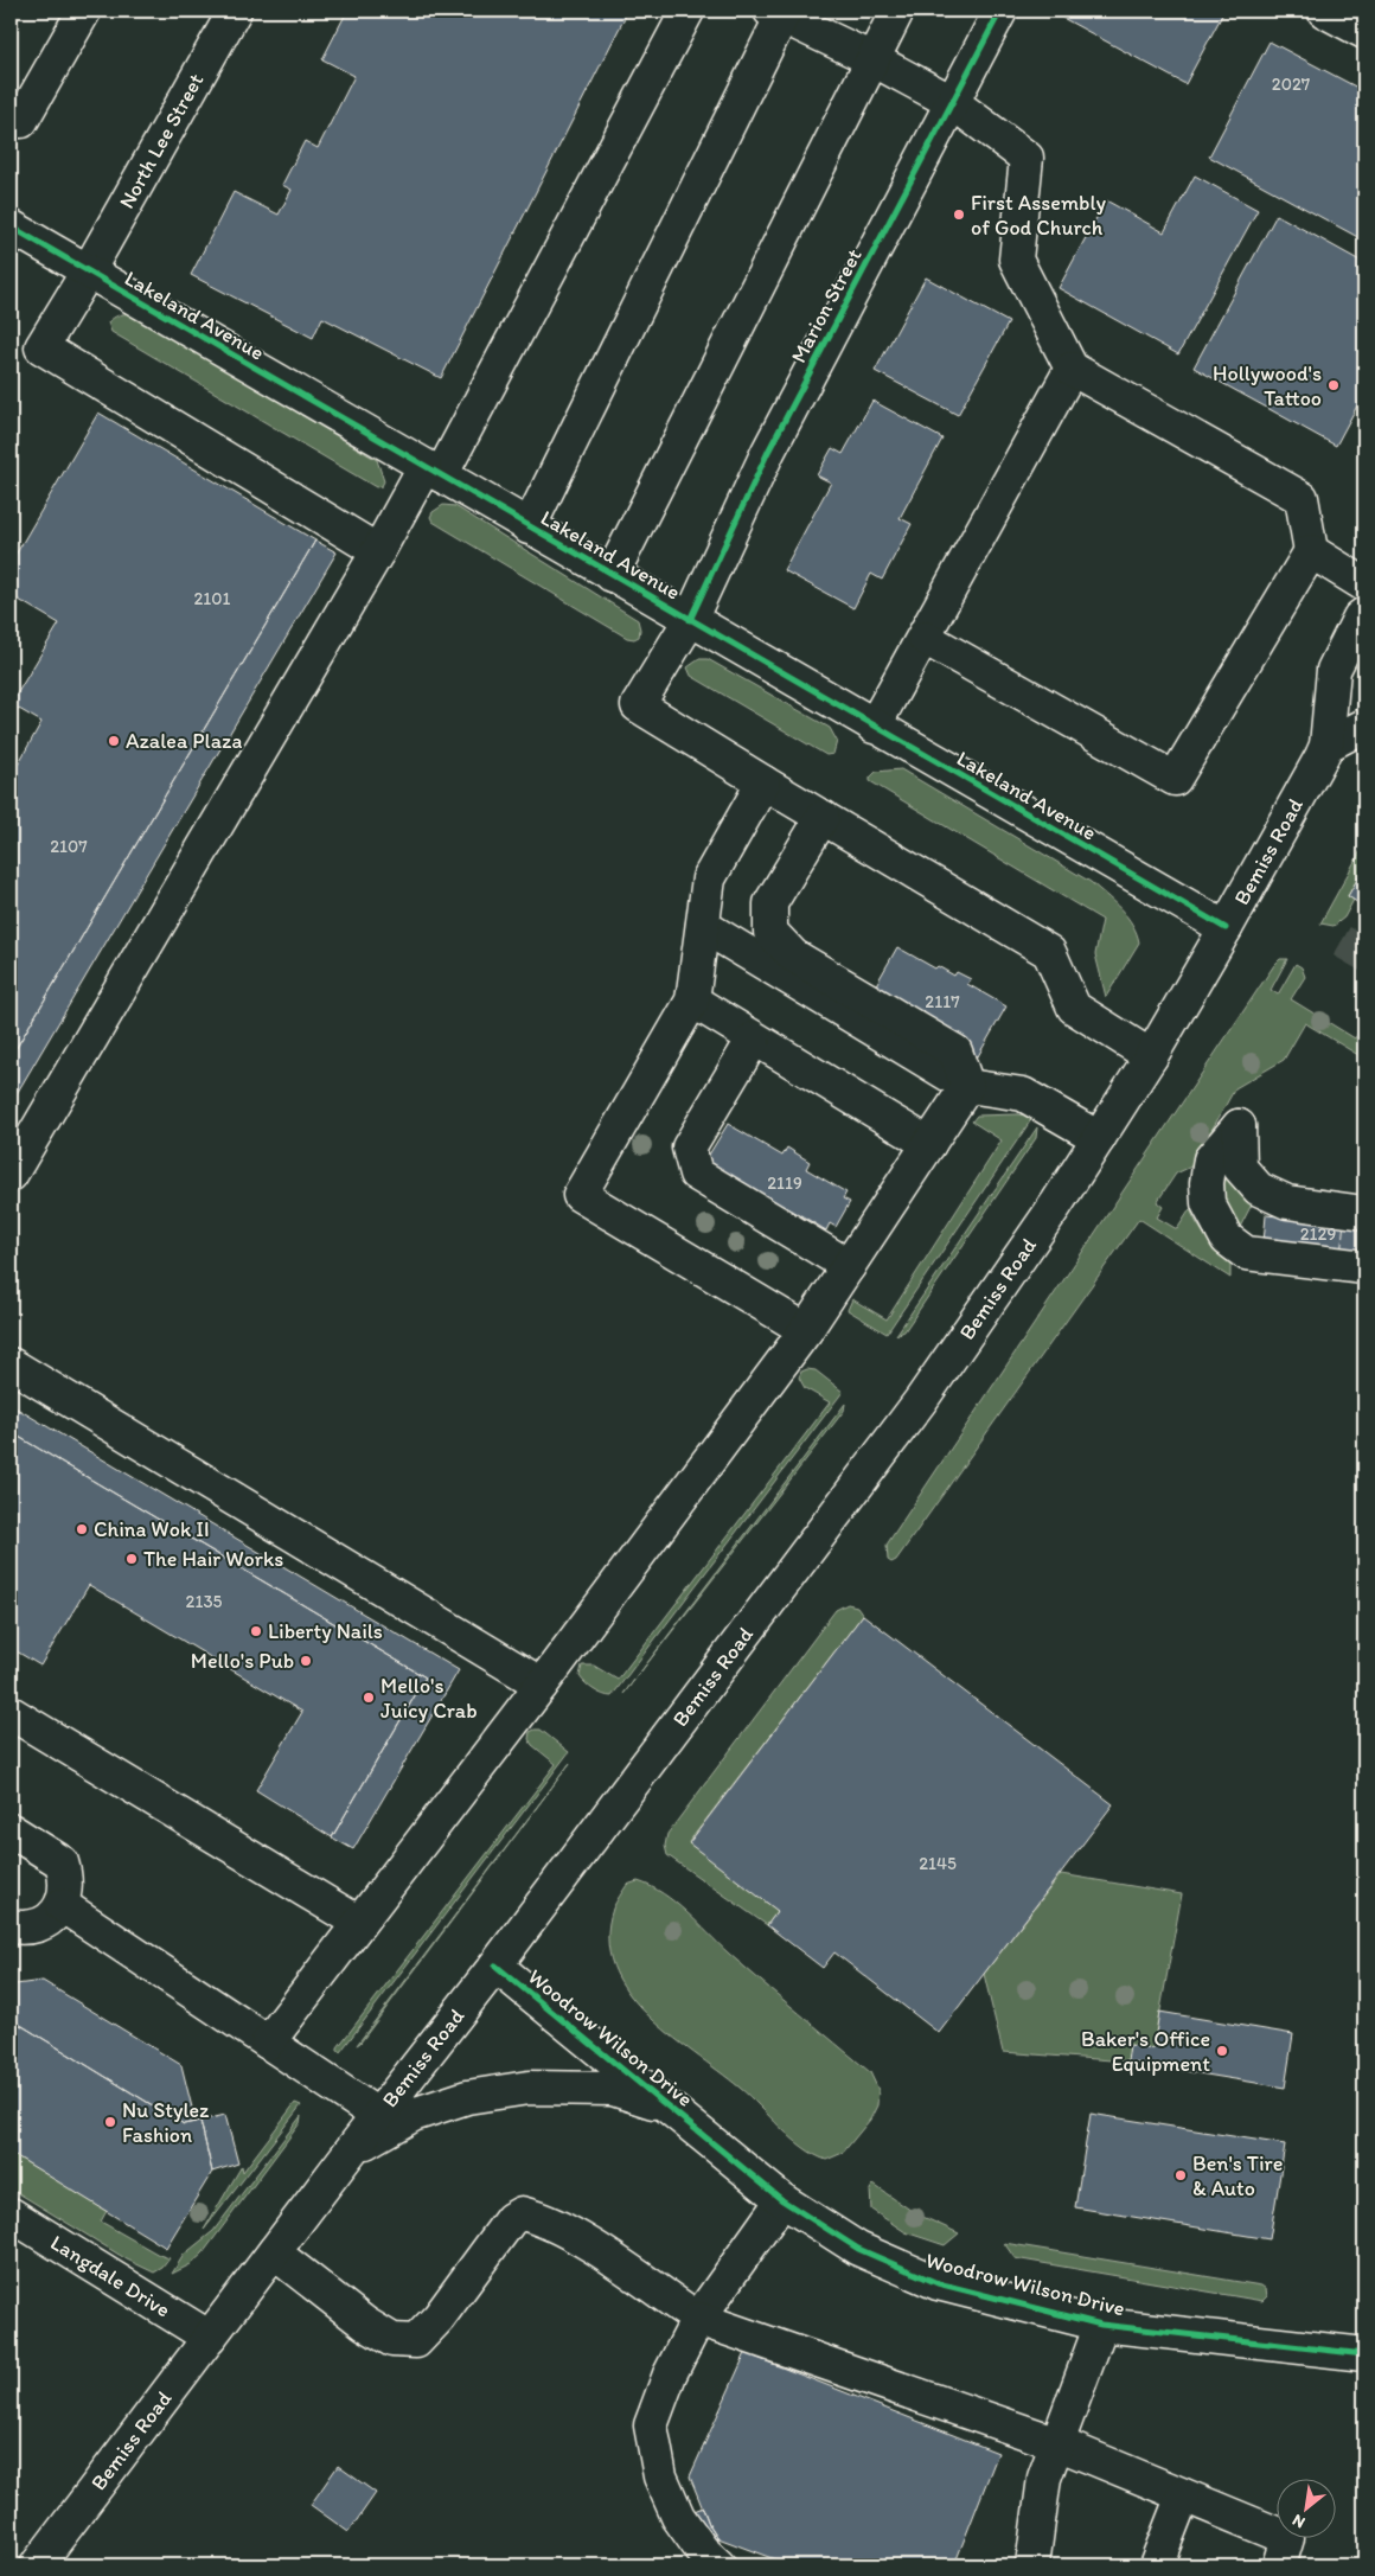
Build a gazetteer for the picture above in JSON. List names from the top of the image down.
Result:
{
  "streets": {
    "main road": [
      "North Lee Street",
      "Marion Street",
      "Lakeland Avenue",
      "Bemiss Road",
      "Woodrow Wilson Drive",
      "Langdale Drive"
    ]
  },
  "crossings": [
    ["North Lee Street", "Lakeland Avenue"],
    ["Marion Street", "Lakeland Avenue"],
    ["Lakeland Avenue", "Bemiss Road"],
    ["Bemiss Road", "Woodrow Wilson Drive"],
    ["Bemiss Road", "Langdale Drive"]
  ],
  "places": [
    "First Assembly of God Church",
    "Hollywood's Tattoo",
    "Azalea Plaza",
    "China Wok II",
    "The Hair Works",
    "Liberty Nails",
    "Mello's Pub",
    "Mello's Juicy Crab",
    "Baker's Office Equipment",
    "Nu Stylez Fashion",
    "Ben's Tire & Auto"
  ],
  "house_numbers": [
    "2027",
    "2101",
    "2107",
    "2117",
    "2119",
    "2129",
    "2135",
    "2145"
  ],
  "north": "bottom left"
}
